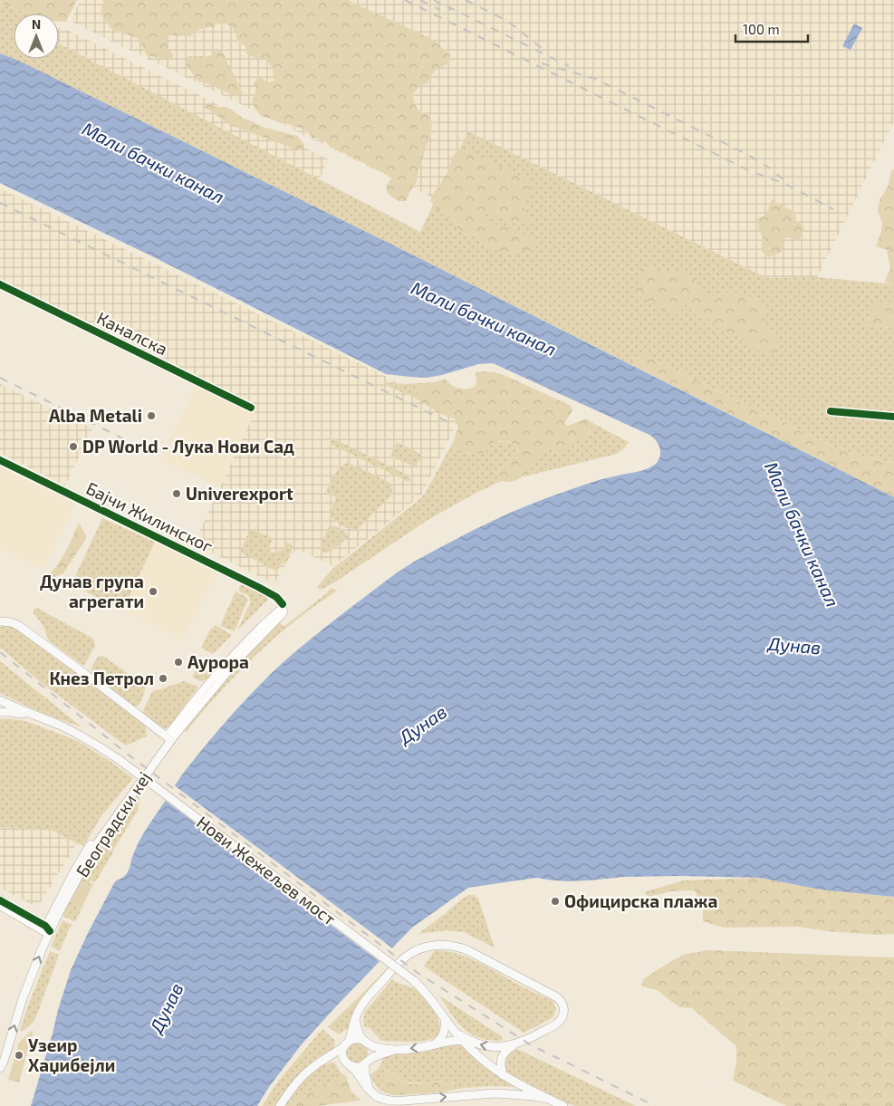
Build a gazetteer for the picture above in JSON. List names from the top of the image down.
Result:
{
  "streets": {
    "main road": ["Београдски кеј", "Нови Жежељев мост"],
    "street": ["Каналска", "Бајчи Жилинског"]
  },
  "crossings": [
    ["Бајчи Жилинског", "Београдски кеј"]
  ],
  "water": ["Мали бачки канал", "Дунав"],
  "places": [
    "Alba Metali",
    "DP World - Лука Нови Сад",
    "Univerexport",
    "Дунав група агрегати",
    "Аурора",
    "Кнез Петрол",
    "Официрска плажа",
    "Узеир Хаџибејли"
  ],
  "scale_bar": "100 m",
  "north": "top"
}
